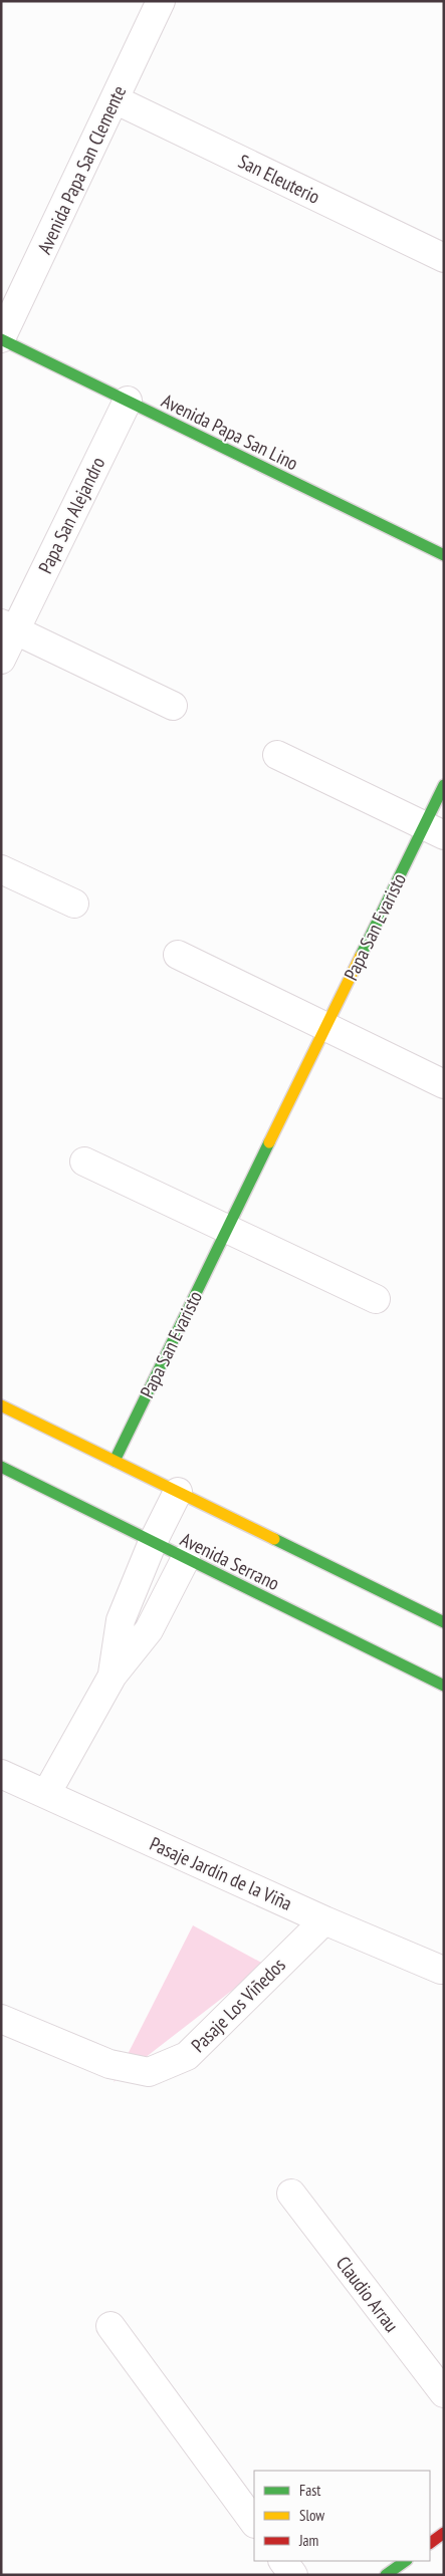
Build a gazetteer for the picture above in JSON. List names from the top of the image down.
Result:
{
  "streets": {
    "street": [
      "Avenida Papa San Clemente",
      "San Eleuterio",
      "Avenida Papa San Lino",
      "Papa San Alejandro",
      "Papa San Evaristo",
      "Avenida Serrano",
      "Pasaje Jardín de la Viña",
      "Pasaje Los Viñedos",
      "Claudio Arrau"
    ]
  },
  "crossings": [
    ["Avenida Papa San Clemente", "San Eleuterio"],
    ["Avenida Papa San Clemente", "Avenida Papa San Lino"],
    ["Avenida Papa San Lino", "Papa San Alejandro"],
    ["Papa San Evaristo", "Avenida Serrano"],
    ["Pasaje Jardín de la Viña", "Pasaje Los Viñedos"]
  ],
  "legend": ["Fast", "Slow", "Jam"]
}
